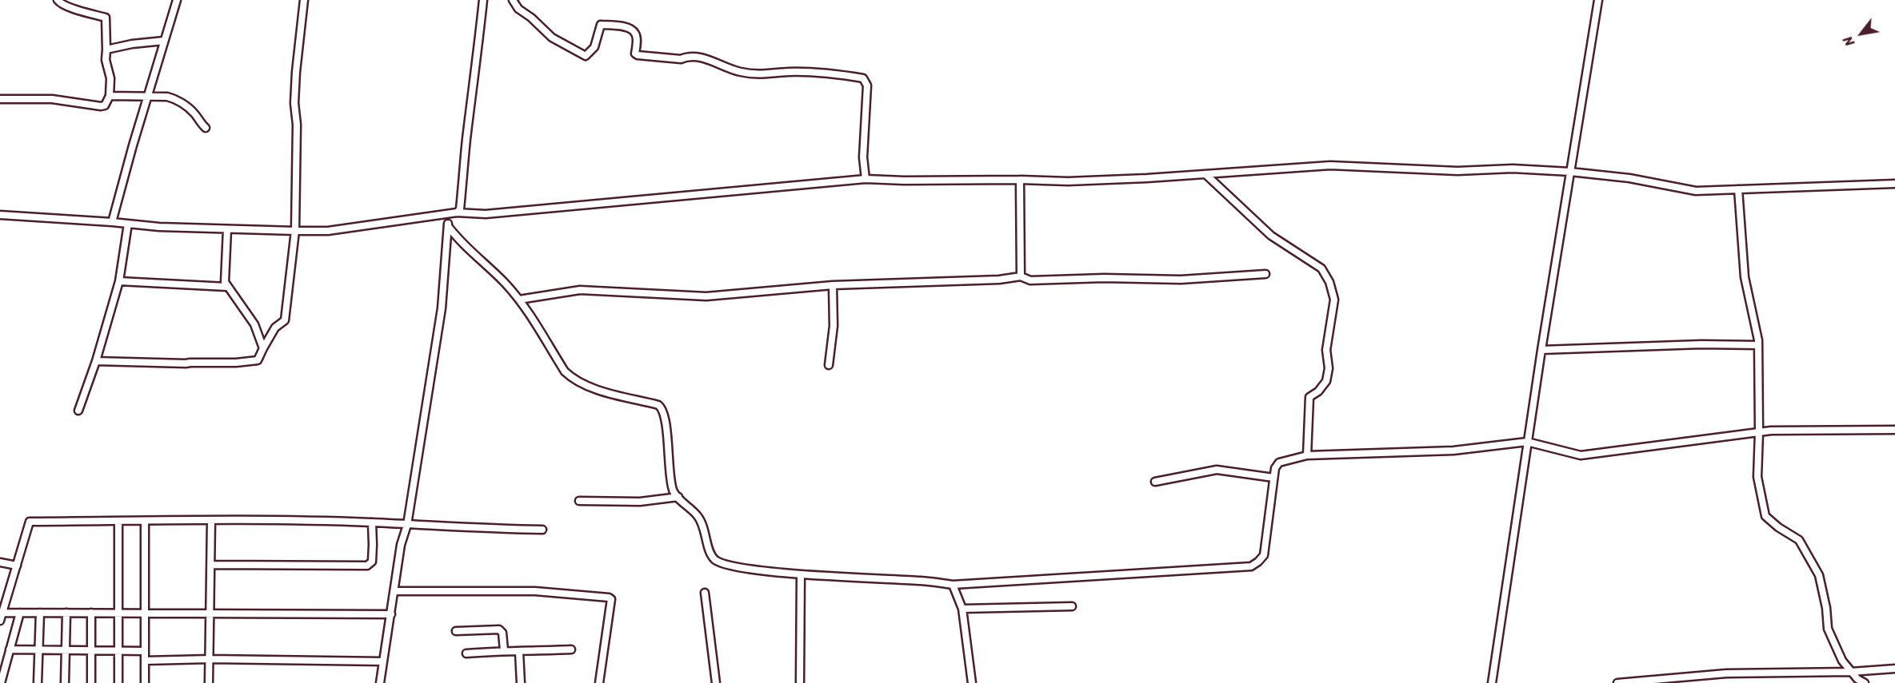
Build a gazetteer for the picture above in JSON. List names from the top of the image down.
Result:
{
  "north": "bottom left"
}
